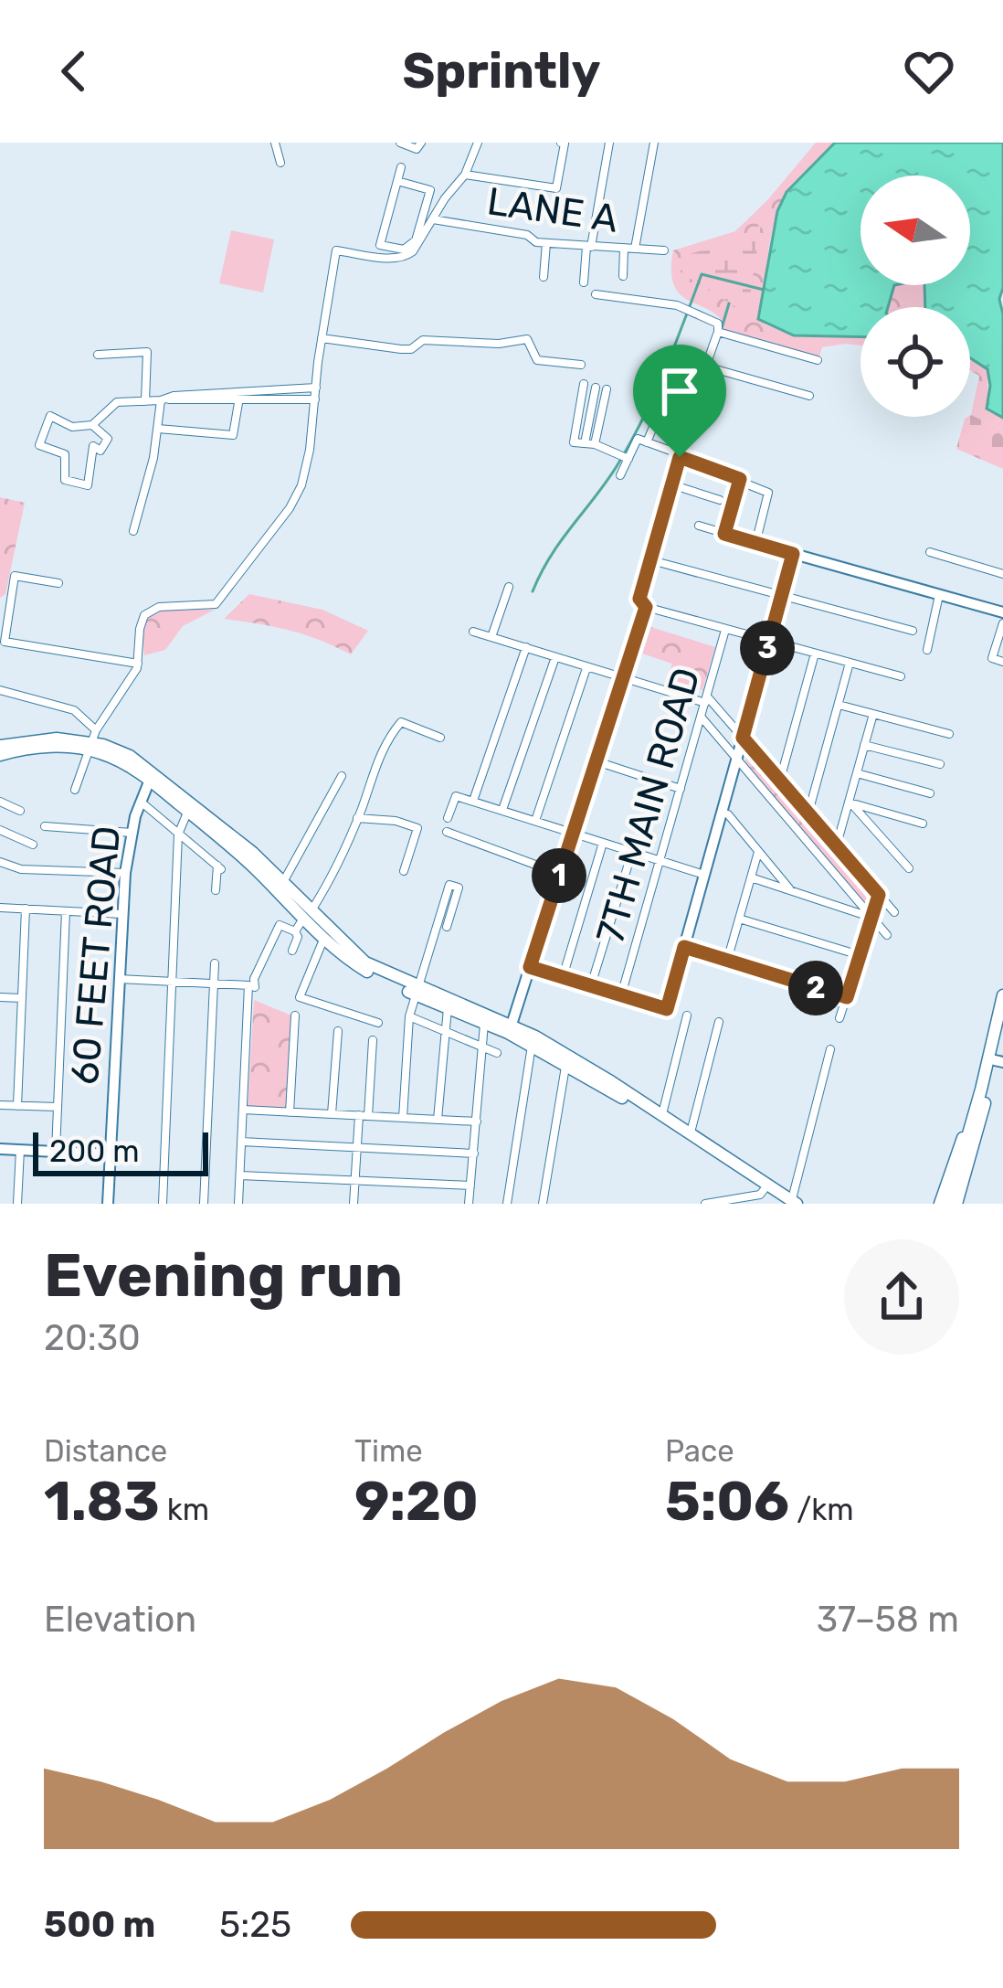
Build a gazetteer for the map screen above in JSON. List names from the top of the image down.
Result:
{
  "streets": {
    "street": ["LANE A", "7TH MAIN ROAD", "60 FEET ROAD"]
  },
  "scale_bar": "200 m",
  "north": "left",
  "page": {
    "header": "Sprintly",
    "pins": ["3", "1", "2"],
    "scale": "200 m",
    "heading": ["Evening run", "20:30"],
    "stats": [
      ["Distance", "1.83 km"],
      ["Time", "9:20"],
      ["Pace", "5:06 /km"]
    ],
    "chart": ["Elevation", "37–58 m"],
    "list": [
      {
        "name": "500 m",
        "note": "5:25"
      }
    ]
  }
}
